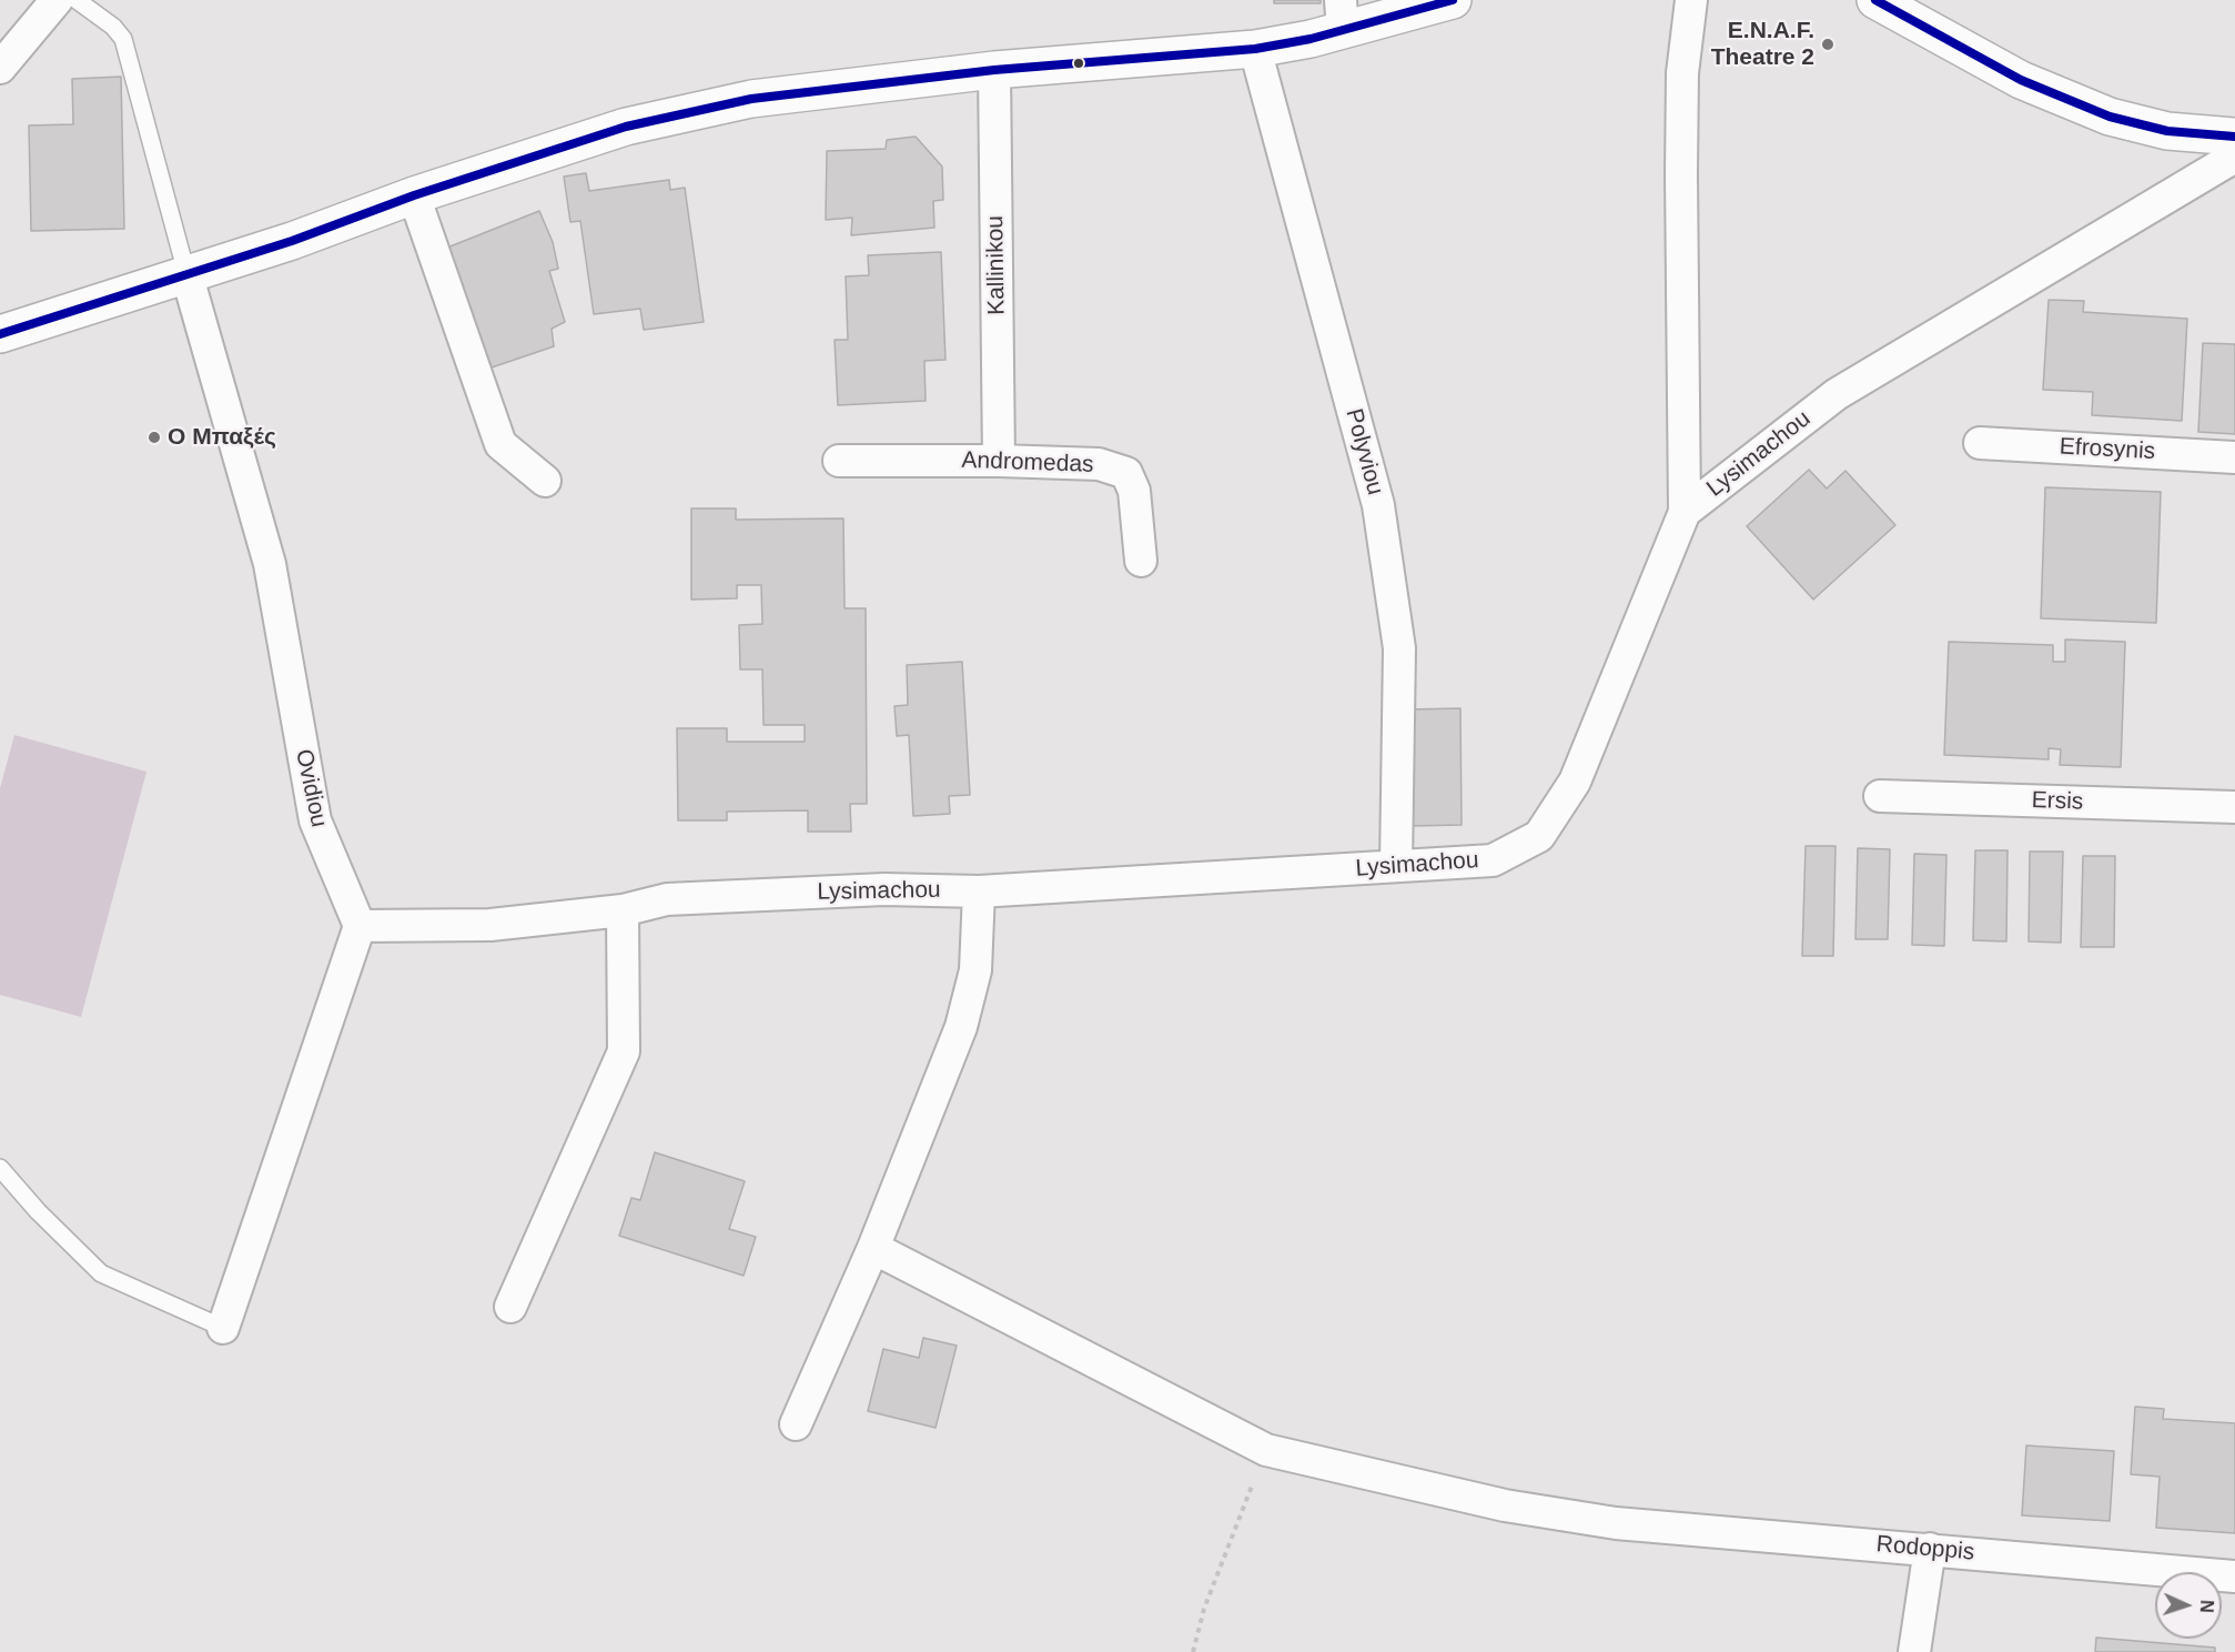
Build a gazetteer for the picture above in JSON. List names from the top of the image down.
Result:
{
  "streets": {
    "street": [
      "Kallinikou",
      "Efrosynis",
      "Polyviou",
      "Lysimachou",
      "Andromedas",
      "Ovidiou",
      "Ersis",
      "Rodoppis"
    ]
  },
  "crossings": [
    ["Kallinikou", "Andromedas"],
    ["Polyviou", "Lysimachou"],
    ["Lysimachou", "Ovidiou"]
  ],
  "places": ["E.N.A.F. Theatre 2", "Ο Μπαξές"],
  "north": "right"
}
